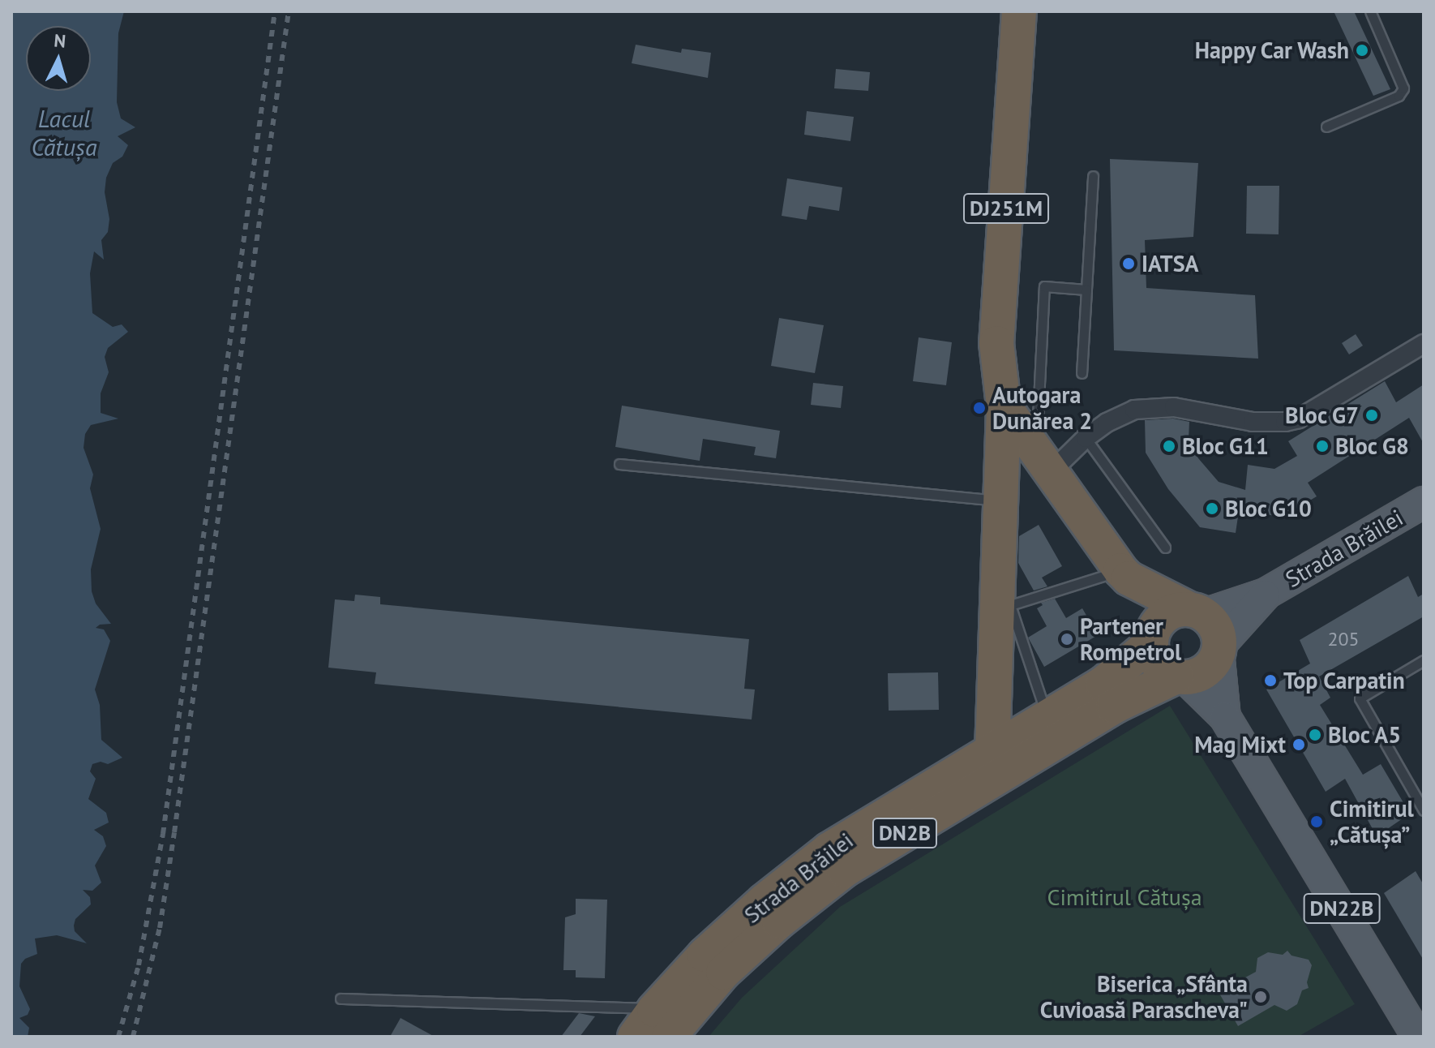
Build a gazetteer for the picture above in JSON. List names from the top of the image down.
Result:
{
  "streets": {
    "highway": ["DJ251M", "Strada Brăilei", "DN2B"],
    "main road": ["DN22B"]
  },
  "crossings": [
    ["DJ251M", "Strada Brăilei"],
    ["DJ251M", "DN22B"],
    ["Strada Brăilei", "DN22B"]
  ],
  "water": ["Lacul Cătușa"],
  "parks": ["Cimitirul Cătușa"],
  "places": [
    "Happy Car Wash",
    "IATSA",
    "Autogara Dunărea 2",
    "Bloc G7",
    "Bloc G11",
    "Bloc G8",
    "Bloc G10",
    "Partener Rompetrol",
    "Top Carpatin",
    "Bloc A5",
    "Mag Mixt",
    "Cimitirul „Cătușa”",
    "Biserica „Sfânta Cuvioasă Parascheva\""
  ],
  "house_numbers": ["205"],
  "north": "top"
}
